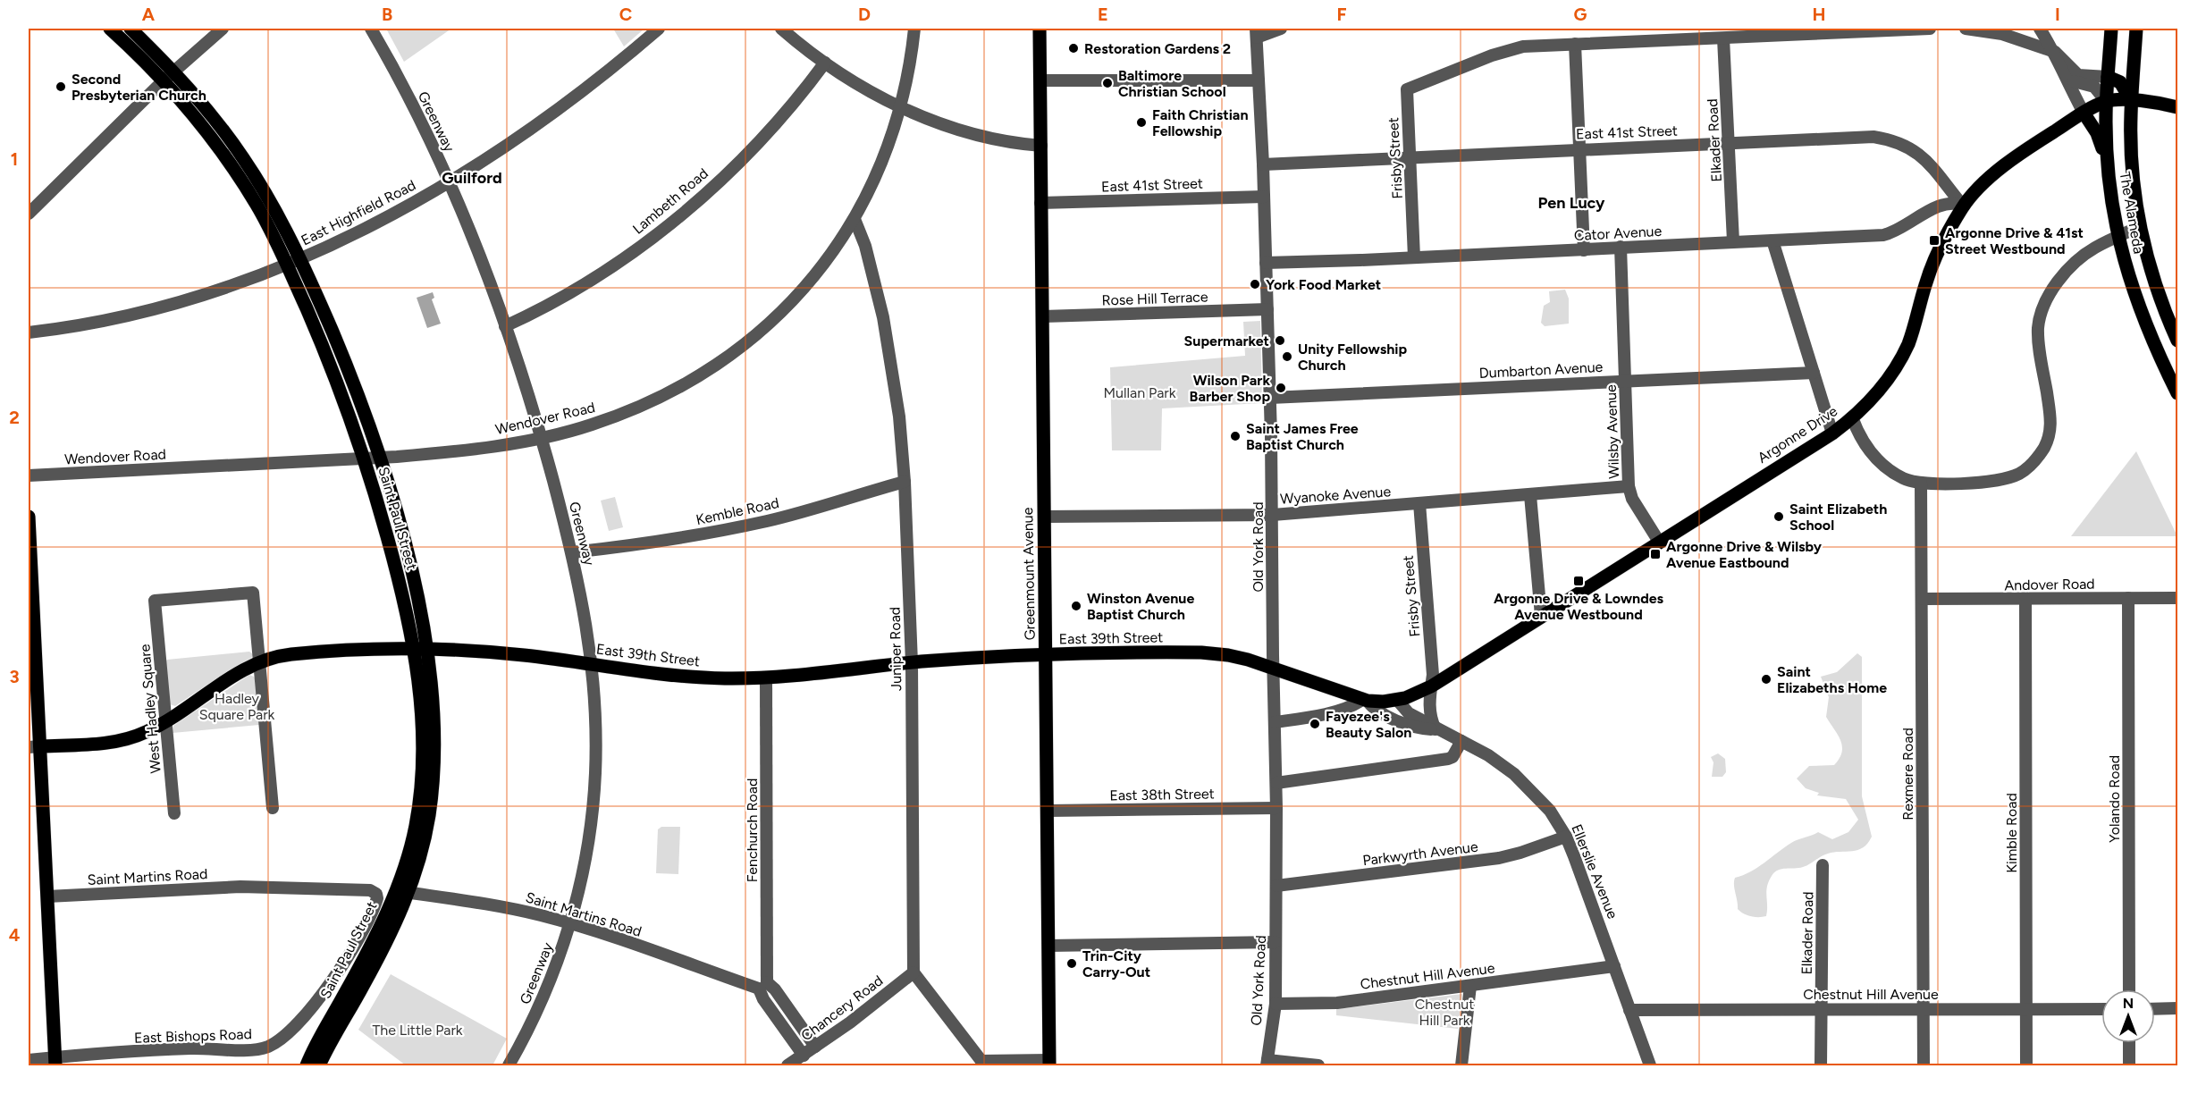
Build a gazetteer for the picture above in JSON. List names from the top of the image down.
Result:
{
  "streets": {
    "main road": [
      "The Alameda",
      "Argonne Drive",
      "Saint Paul Street",
      "Greenmount Avenue",
      "East 39th Street"
    ],
    "street": [
      "Greenway",
      "East 41st Street",
      "Elkader Road",
      "Frisby Street",
      "Lambeth Road",
      "East Highfield Road",
      "Cator Avenue",
      "Rose Hill Terrace",
      "Dumbarton Avenue",
      "Wendover Road",
      "Wilsby Avenue",
      "Wyanoke Avenue",
      "Kemble Road",
      "Old York Road",
      "Andover Road",
      "Juniper Road",
      "West Hadley Square",
      "Rexmere Road",
      "East 38th Street",
      "Yolando Road",
      "Fenchurch Road",
      "Kimble Road",
      "Parkwyrth Avenue",
      "Ellerslie Avenue",
      "Saint Martins Road",
      "Chestnut Hill Avenue",
      "Chancery Road",
      "East Bishops Road"
    ]
  },
  "crossings": [
    ["Greenway", "Lambeth Road"],
    ["Greenway", "East Highfield Road"],
    ["Greenway", "Wendover Road"],
    ["Greenway", "Kemble Road"],
    ["Greenway", "East 39th Street"],
    ["Greenway", "Saint Martins Road"],
    ["East 41st Street", "Elkader Road"],
    ["East 41st Street", "Frisby Street"],
    ["East 41st Street", "Cator Avenue"],
    ["East 41st Street", "Argonne Drive"],
    ["East 41st Street", "Old York Road"],
    ["East 41st Street", "Greenmount Avenue"],
    ["Elkader Road", "Cator Avenue"],
    ["Elkader Road", "Chestnut Hill Avenue"],
    ["Frisby Street", "Cator Avenue"],
    ["Frisby Street", "Argonne Drive"],
    ["Frisby Street", "Wyanoke Avenue"],
    ["Frisby Street", "Ellerslie Avenue"],
    ["East Highfield Road", "Saint Paul Street"],
    ["The Alameda", "Argonne Drive"],
    ["Cator Avenue", "Wilsby Avenue"],
    ["Cator Avenue", "Argonne Drive"],
    ["Cator Avenue", "Old York Road"],
    ["Rose Hill Terrace", "Old York Road"],
    ["Rose Hill Terrace", "Greenmount Avenue"],
    ["Dumbarton Avenue", "Wilsby Avenue"],
    ["Dumbarton Avenue", "Old York Road"],
    ["Wendover Road", "Saint Paul Street"],
    ["Wendover Road", "Juniper Road"],
    ["Wilsby Avenue", "Argonne Drive"],
    ["Wilsby Avenue", "Wyanoke Avenue"],
    ["Argonne Drive", "Ellerslie Avenue"],
    ["Wyanoke Avenue", "Old York Road"],
    ["Wyanoke Avenue", "Greenmount Avenue"],
    ["Kemble Road", "Juniper Road"],
    ["Saint Paul Street", "East 39th Street"],
    ["Saint Paul Street", "Saint Martins Road"],
    ["Old York Road", "East 39th Street"],
    ["Old York Road", "East 38th Street"],
    ["Old York Road", "Parkwyrth Avenue"],
    ["Old York Road", "Chestnut Hill Avenue"],
    ["Greenmount Avenue", "East 39th Street"],
    ["Greenmount Avenue", "East 38th Street"],
    ["Andover Road", "Rexmere Road"],
    ["Andover Road", "Yolando Road"],
    ["Andover Road", "Kimble Road"],
    ["East 39th Street", "Juniper Road"],
    ["East 39th Street", "West Hadley Square"],
    ["East 39th Street", "Fenchurch Road"],
    ["Juniper Road", "Chancery Road"],
    ["Rexmere Road", "Chestnut Hill Avenue"],
    ["Fenchurch Road", "Saint Martins Road"],
    ["Kimble Road", "Chestnut Hill Avenue"],
    ["Parkwyrth Avenue", "Ellerslie Avenue"],
    ["Ellerslie Avenue", "Chestnut Hill Avenue"],
    ["Saint Martins Road", "East Bishops Road"]
  ],
  "districts": ["Guilford", "Pen Lucy"],
  "parks": [
    "Mullan Park",
    "Hadley Square Park",
    "Chestnut Hill Park",
    "The Little Park"
  ],
  "places": {
    "other": [
      "Restoration Gardens 2",
      "Baltimore Christian School",
      "Second Presbyterian Church",
      "Faith Christian Fellowship",
      "York Food Market",
      "Supermarket",
      "Unity Fellowship Church",
      "Wilson Park Barber Shop",
      "Saint James Free Baptist Church",
      "Saint Elizabeth School",
      "Winston Avenue Baptist Church",
      "Saint Elizabeths Home",
      "Fayezee's Beauty Salon",
      "Trin-City Carry-Out"
    ],
    "transit": ["Argonne Drive & 41st Street Westbound", "Argonne Drive & Wilsby Avenue Eastbound", "Argonne Drive & Lowndes Avenue Westbound"]
  },
  "north": "top",
  "grid": {
    "columns": [
      "A",
      "B",
      "C",
      "D",
      "E",
      "F",
      "G",
      "H",
      "I"
    ],
    "rows": [
      "1",
      "2",
      "3",
      "4"
    ]
  }
}
